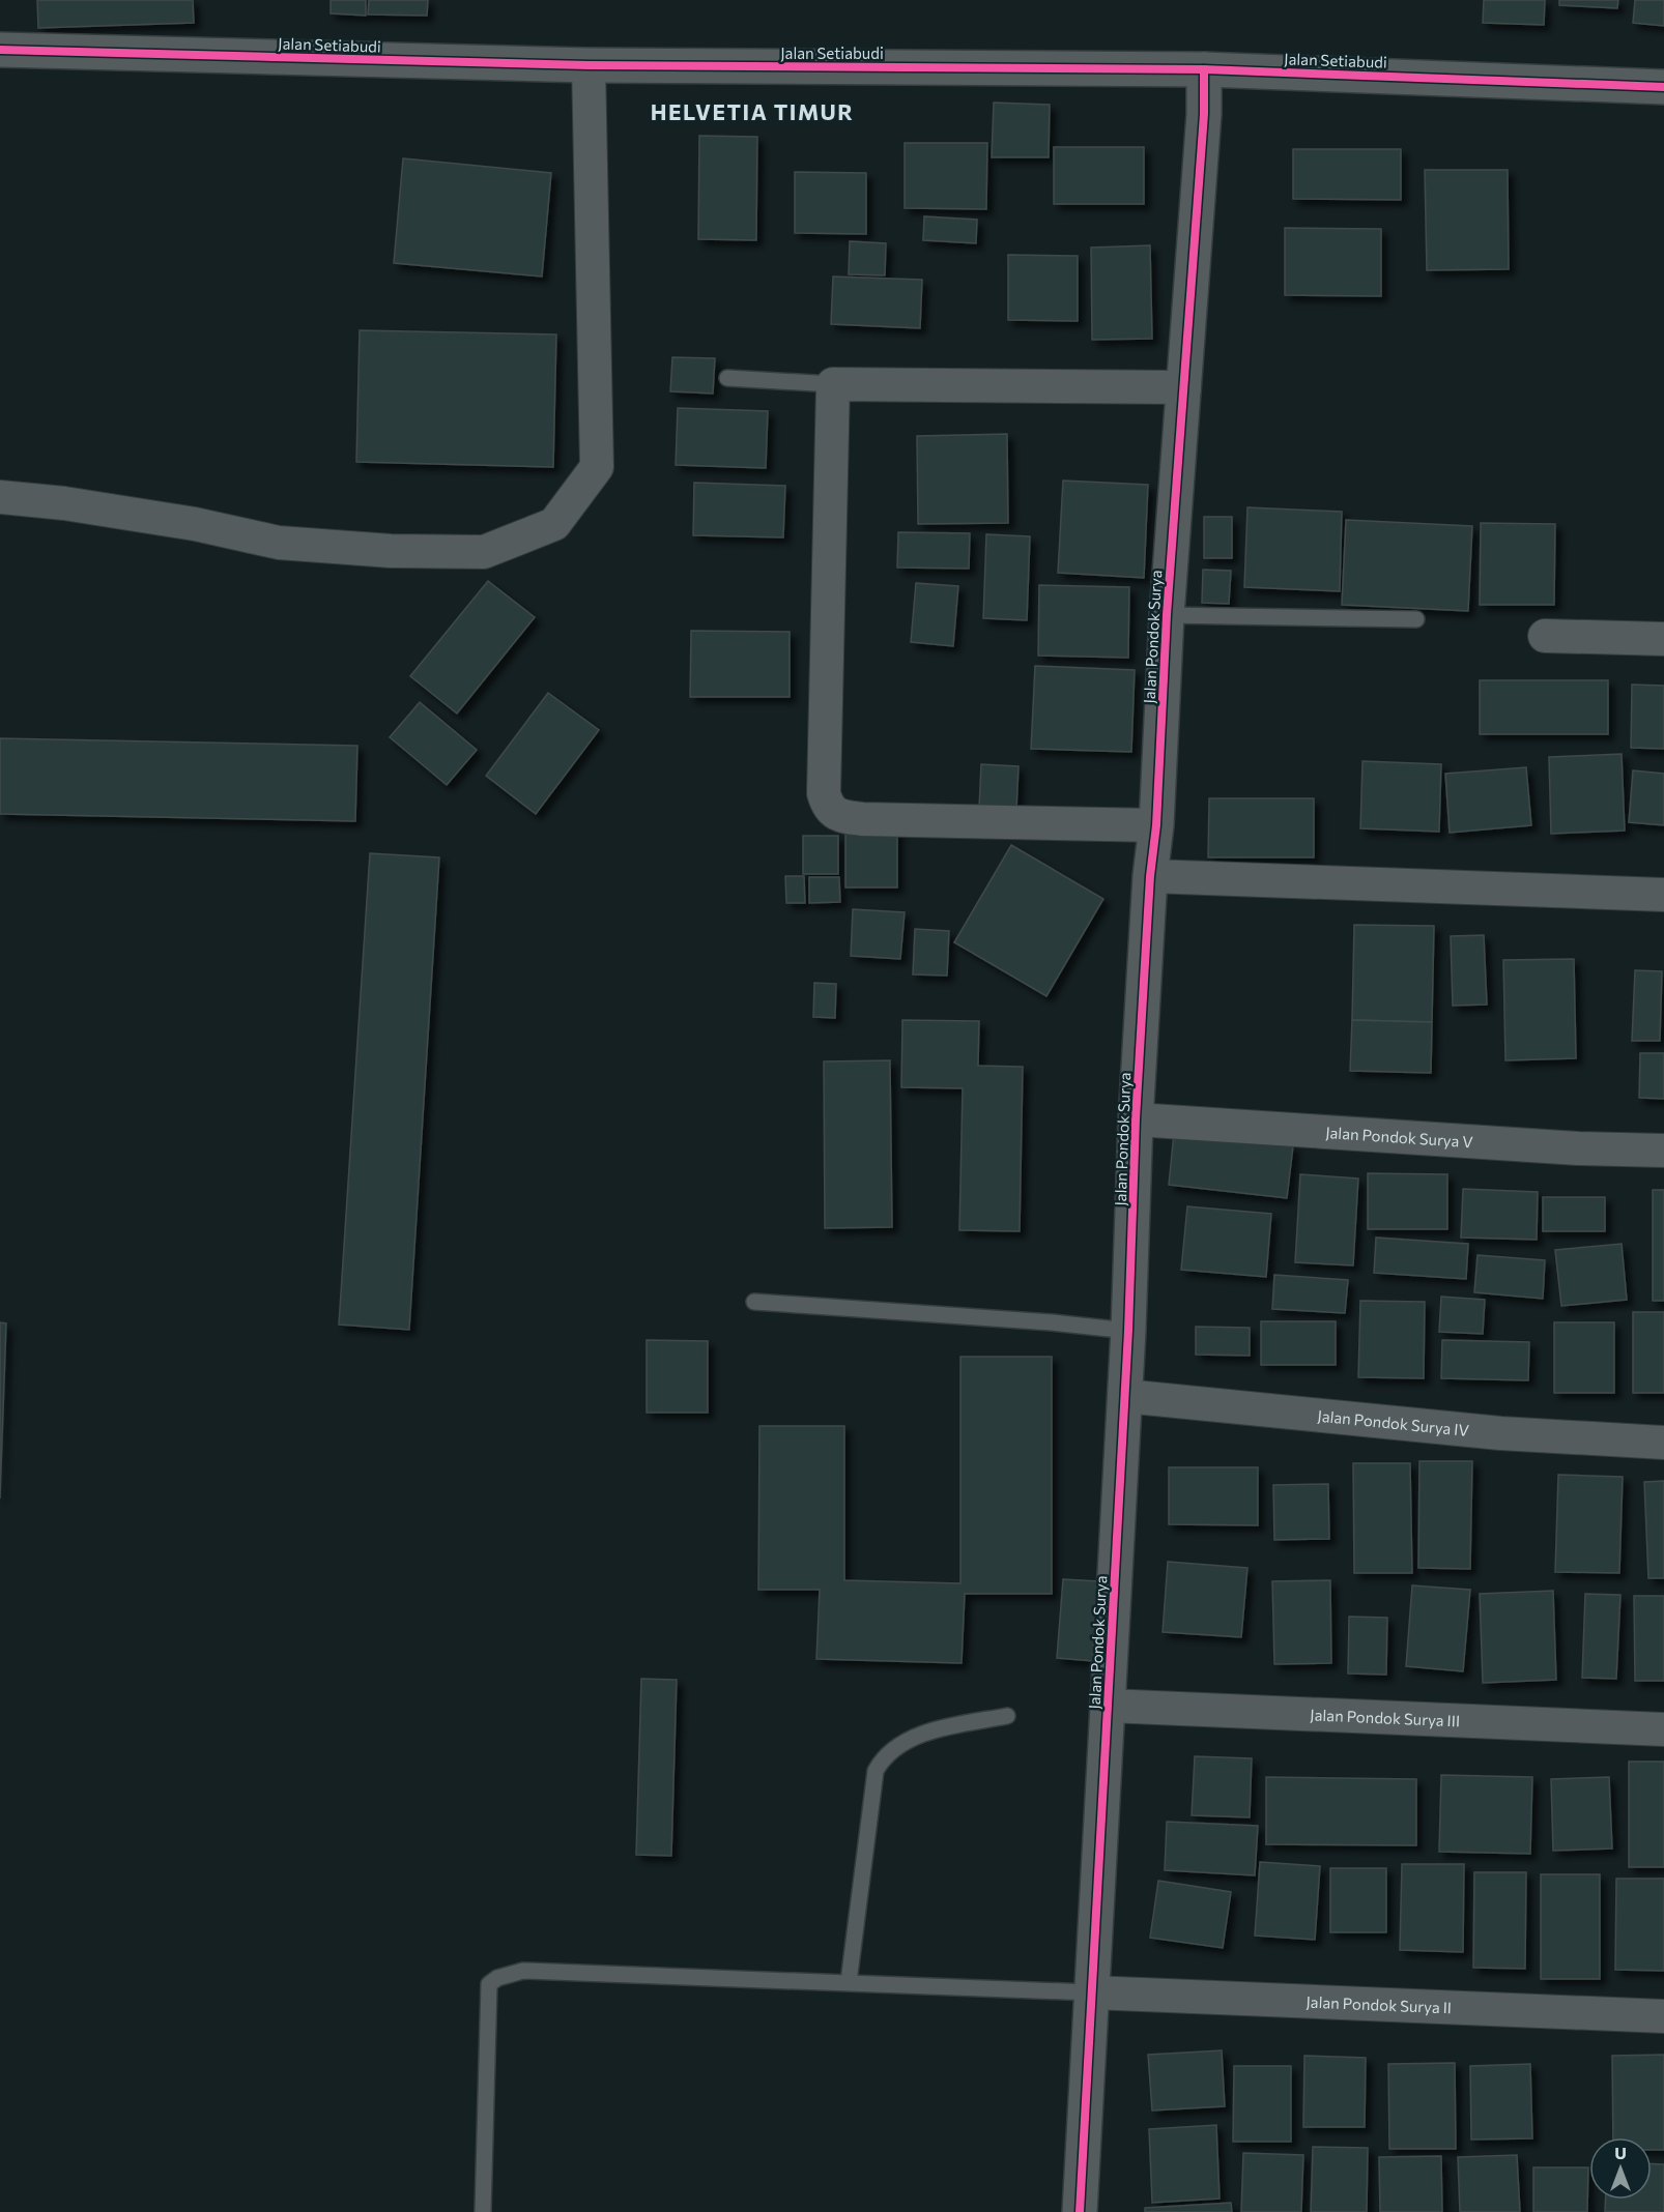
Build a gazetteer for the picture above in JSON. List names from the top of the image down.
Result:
{
  "streets": {
    "street": [
      "Jalan Setiabudi",
      "Jalan Pondok Surya",
      "Jalan Pondok Surya V",
      "Jalan Pondok Surya IV",
      "Jalan Pondok Surya III",
      "Jalan Pondok Surya II"
    ]
  },
  "crossings": [
    ["Jalan Setiabudi", "Jalan Pondok Surya"],
    ["Jalan Pondok Surya", "Jalan Pondok Surya V"],
    ["Jalan Pondok Surya", "Jalan Pondok Surya IV"],
    ["Jalan Pondok Surya", "Jalan Pondok Surya III"],
    ["Jalan Pondok Surya", "Jalan Pondok Surya II"]
  ],
  "districts": ["HELVETIA TIMUR"],
  "north": "top"
}
